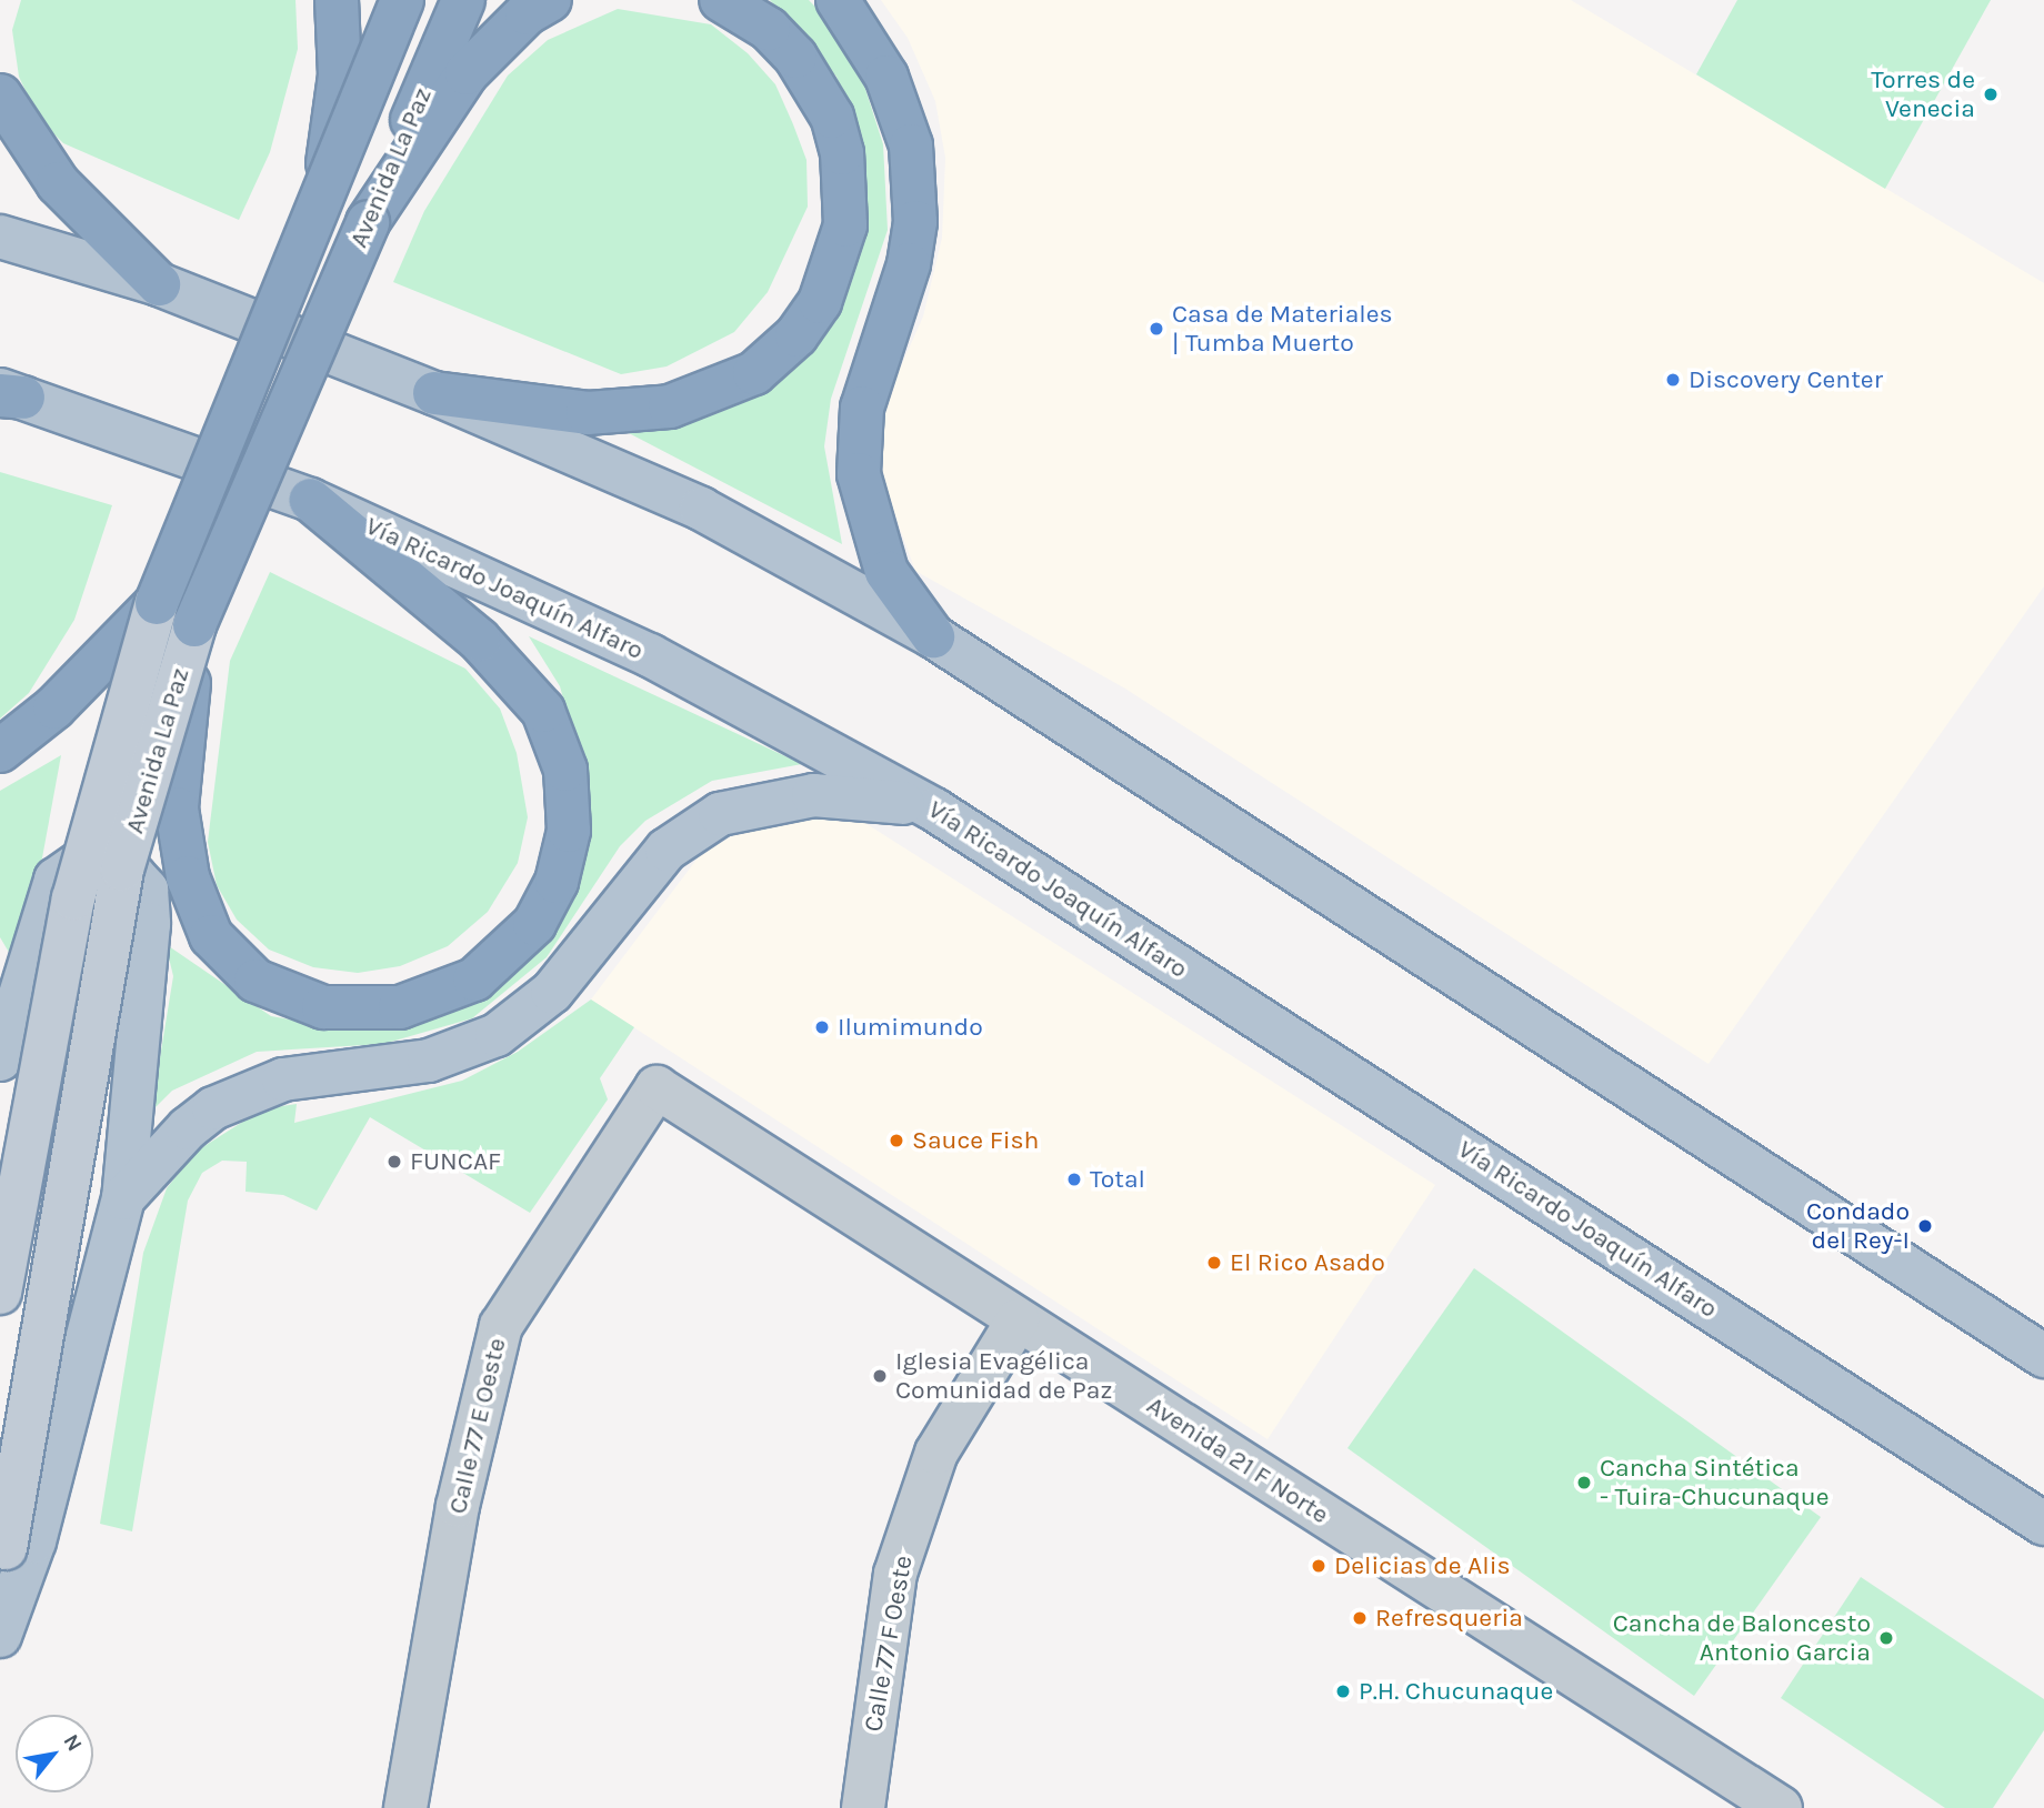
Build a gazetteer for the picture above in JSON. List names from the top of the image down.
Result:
{
  "streets": {
    "highway": ["Avenida La Paz"],
    "main road": ["Vía Ricardo Joaquín Alfaro"],
    "street": ["Calle 77 E Oeste", "Avenida 21 F Norte", "Calle 77 F Oeste"]
  },
  "crossings": [
    ["Calle 77 E Oeste", "Avenida 21 F Norte"],
    ["Avenida 21 F Norte", "Calle 77 F Oeste"]
  ],
  "places": [
    "Torres de Venecia",
    "Casa de Materiales | Tumba Muerto",
    "Discovery Center",
    "Ilumimundo",
    "Sauce Fish",
    "FUNCAF",
    "Total",
    "Condado del Rey-I",
    "El Rico Asado",
    "Iglesia Evagélica Comunidad de Paz",
    "Cancha Sintética - Tuira-Chucunaque",
    "Delicias de Alis",
    "Refresqueria",
    "Cancha de Baloncesto Antonio Garcia",
    "P.H. Chucunaque"
  ],
  "north": "top right"
}
